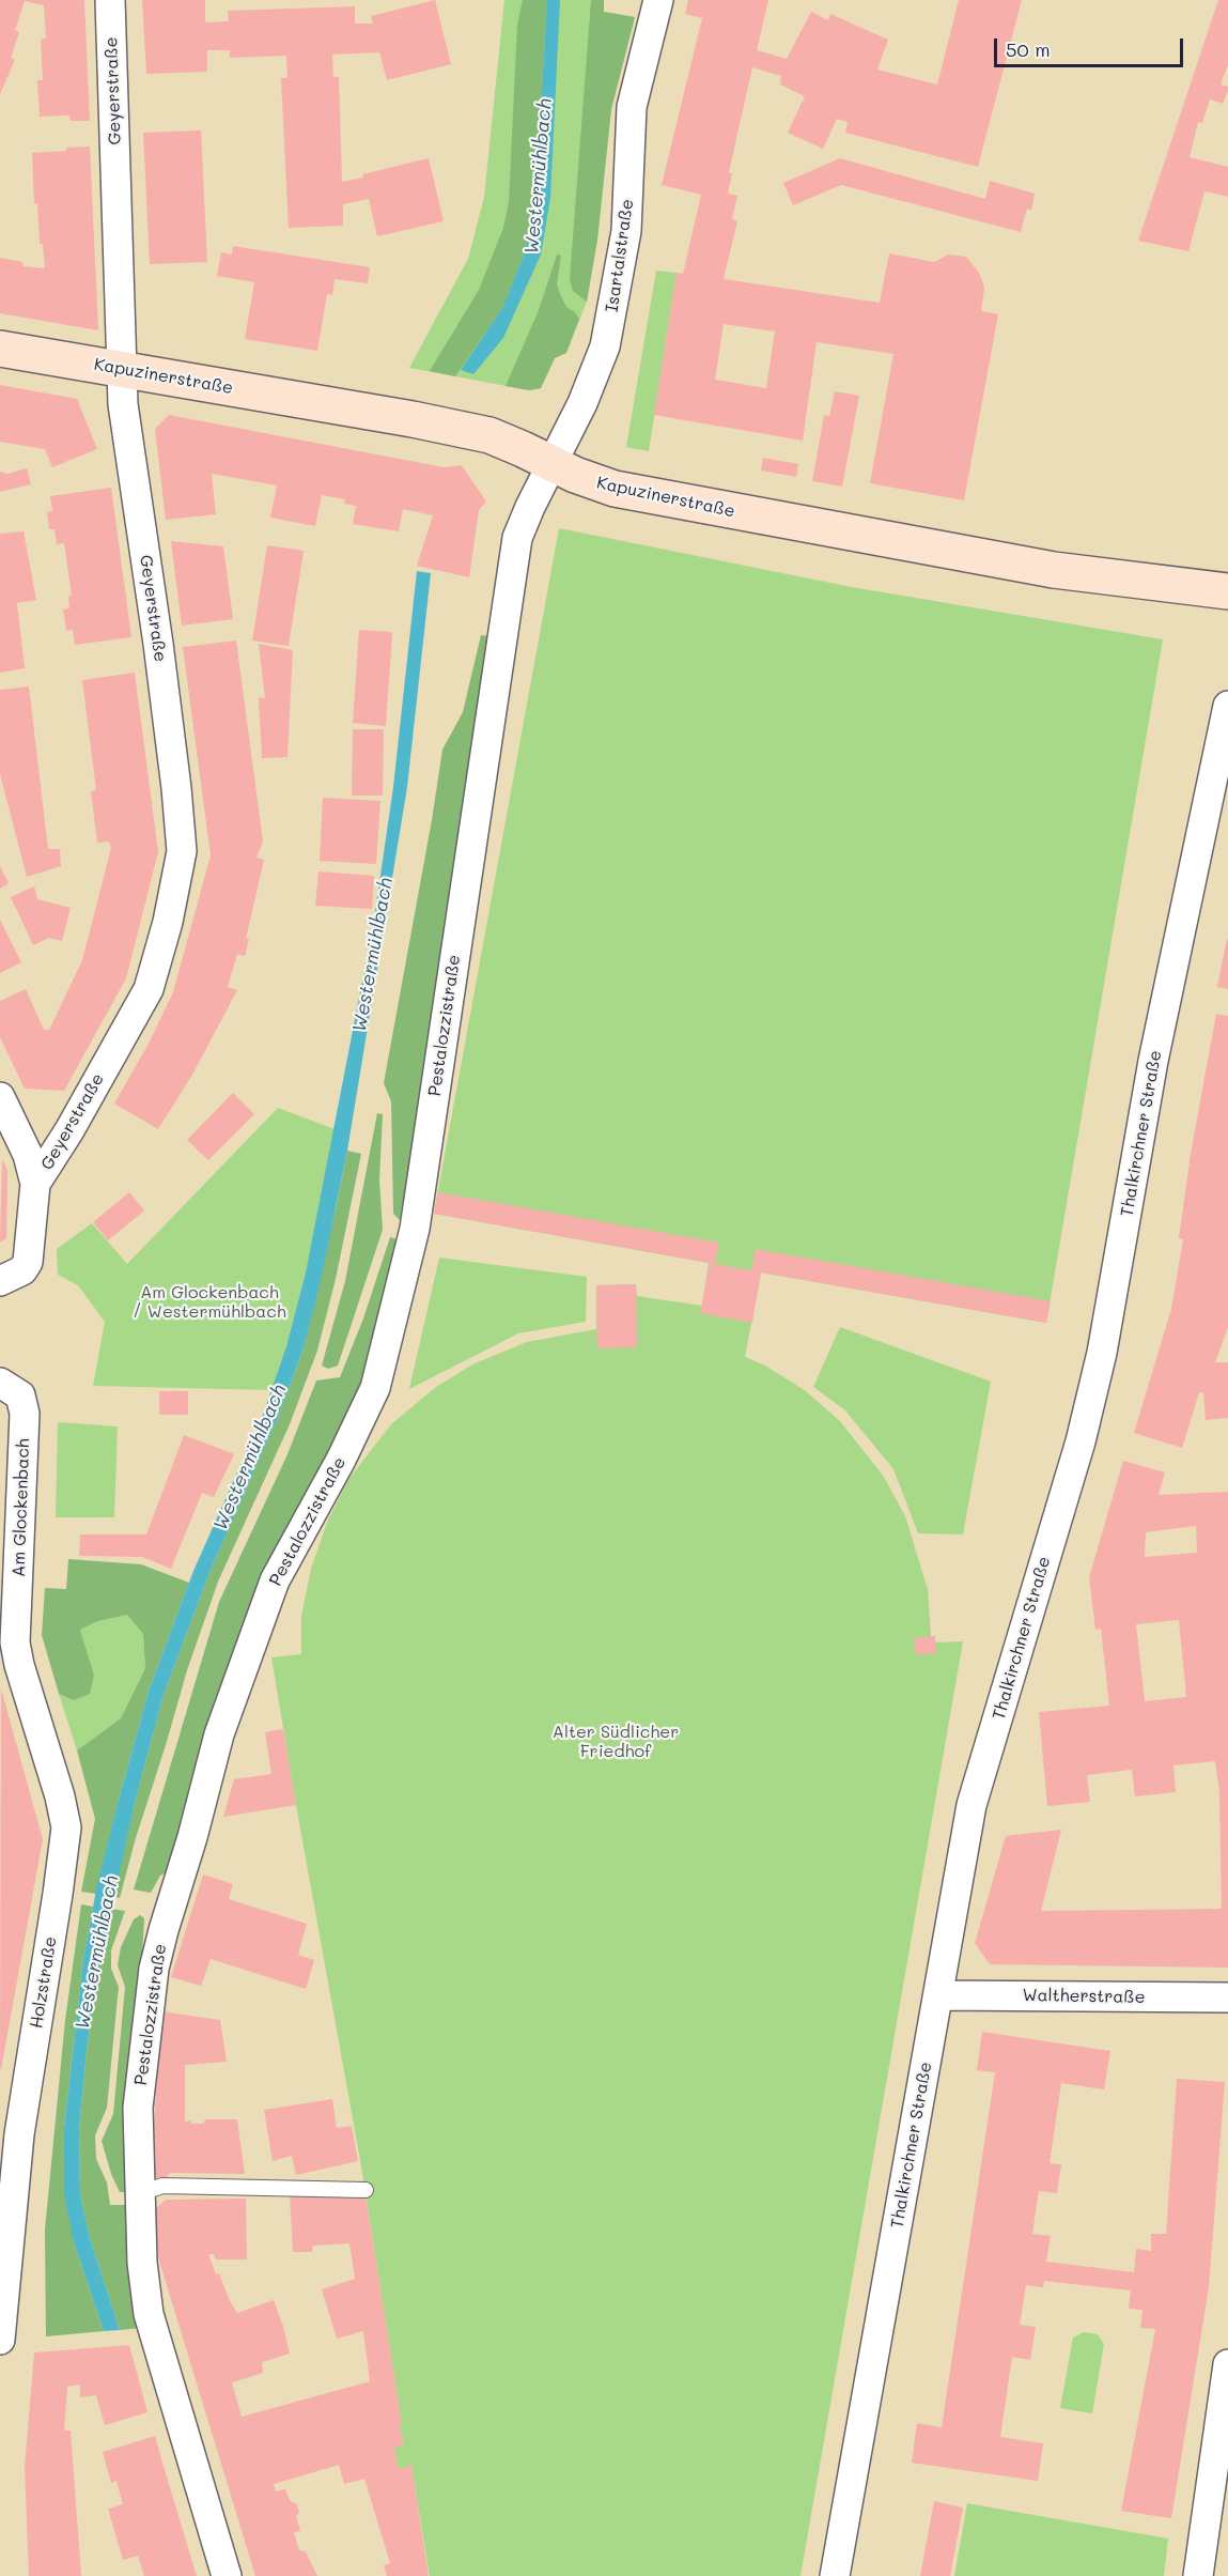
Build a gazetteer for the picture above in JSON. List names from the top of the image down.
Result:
{
  "streets": {
    "main road": ["Kapuzinerstraße"],
    "street": [
      "Geyerstraße",
      "Isartalstraße",
      "Pestalozzistraße",
      "Thalkirchner Straße",
      "Am Glockenbach",
      "Holzstraße",
      "Waltherstraße"
    ]
  },
  "crossings": [
    ["Geyerstraße", "Kapuzinerstraße"],
    ["Isartalstraße", "Kapuzinerstraße"],
    ["Isartalstraße", "Pestalozzistraße"],
    ["Kapuzinerstraße", "Pestalozzistraße"],
    ["Thalkirchner Straße", "Waltherstraße"],
    ["Am Glockenbach", "Holzstraße"]
  ],
  "water": ["Westermühlbach"],
  "parks": ["Am Glockenbach / Westermühlbach", "Alter Südlicher Friedhof"],
  "scale_bar": "50 m"
}
